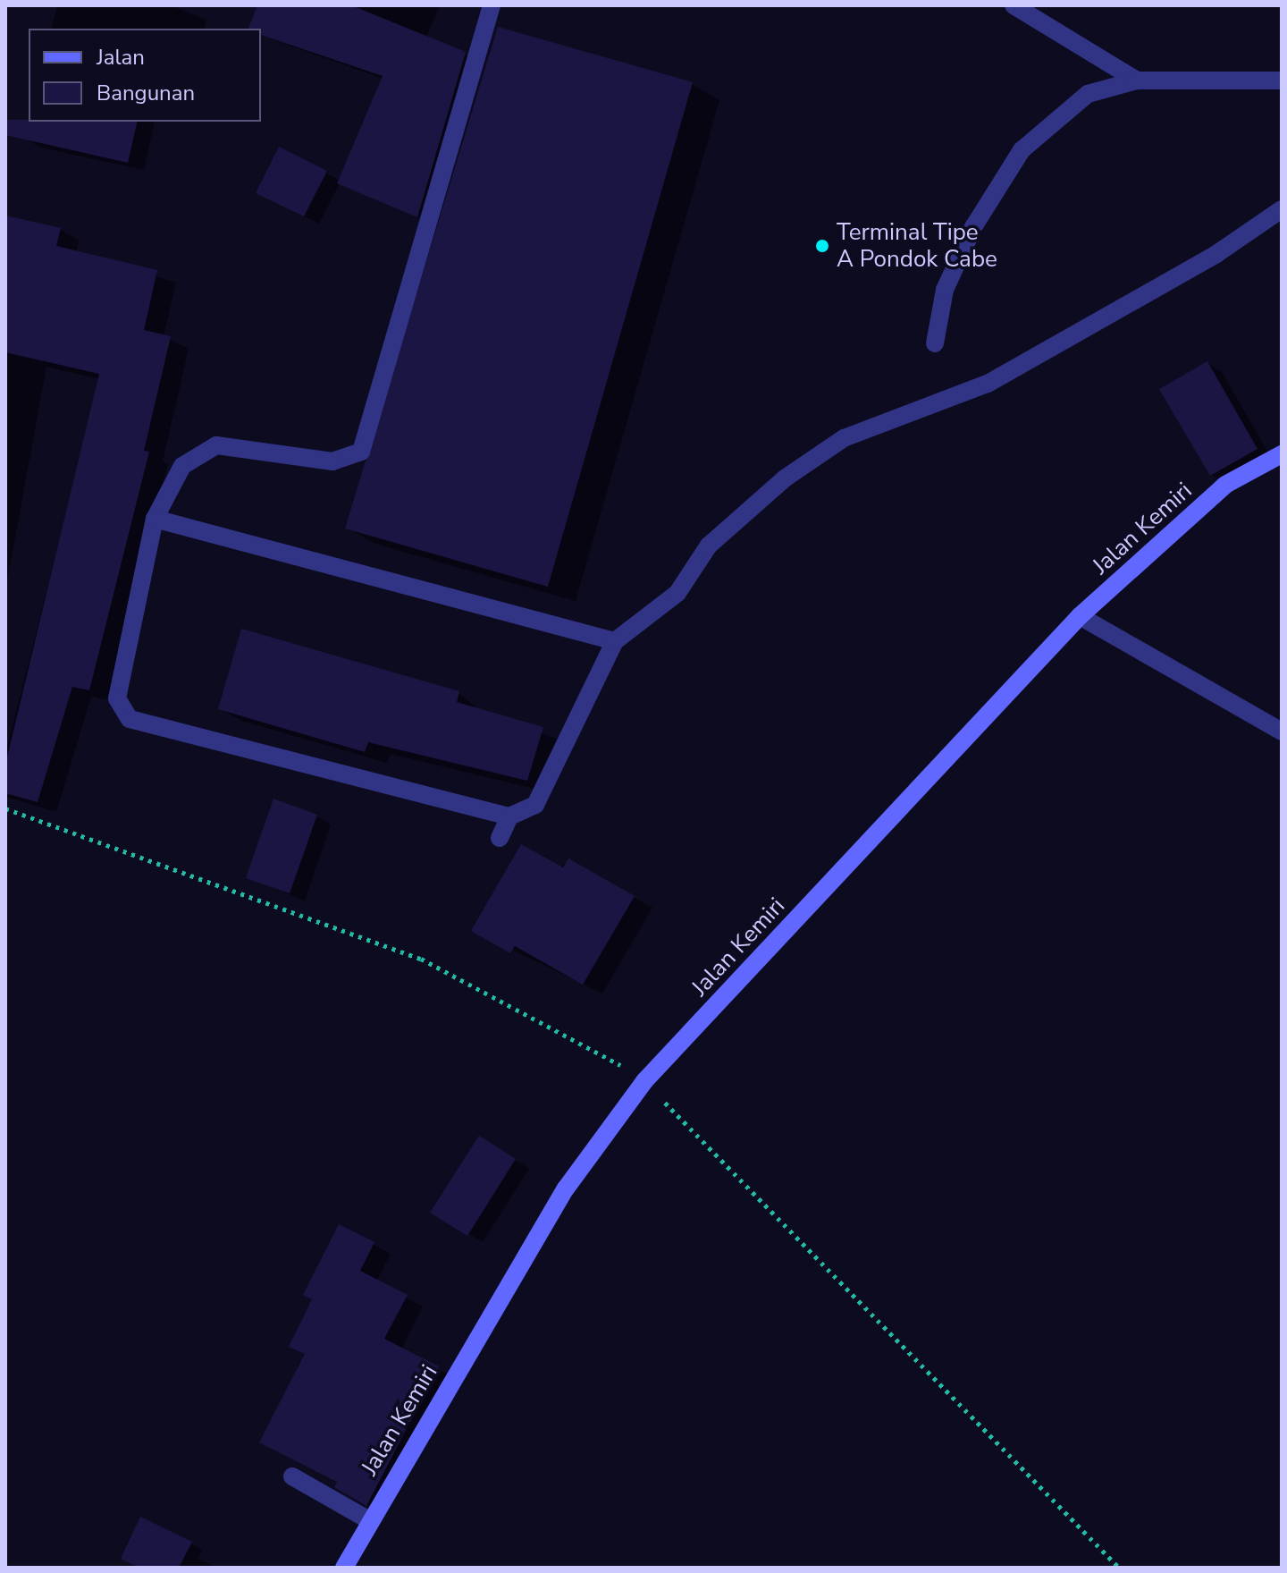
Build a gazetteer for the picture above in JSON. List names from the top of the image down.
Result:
{
  "streets": {
    "street": ["Jalan Kemiri"]
  },
  "places": ["Terminal Tipe A Pondok Cabe"],
  "legend": ["Jalan", "Bangunan"]
}
